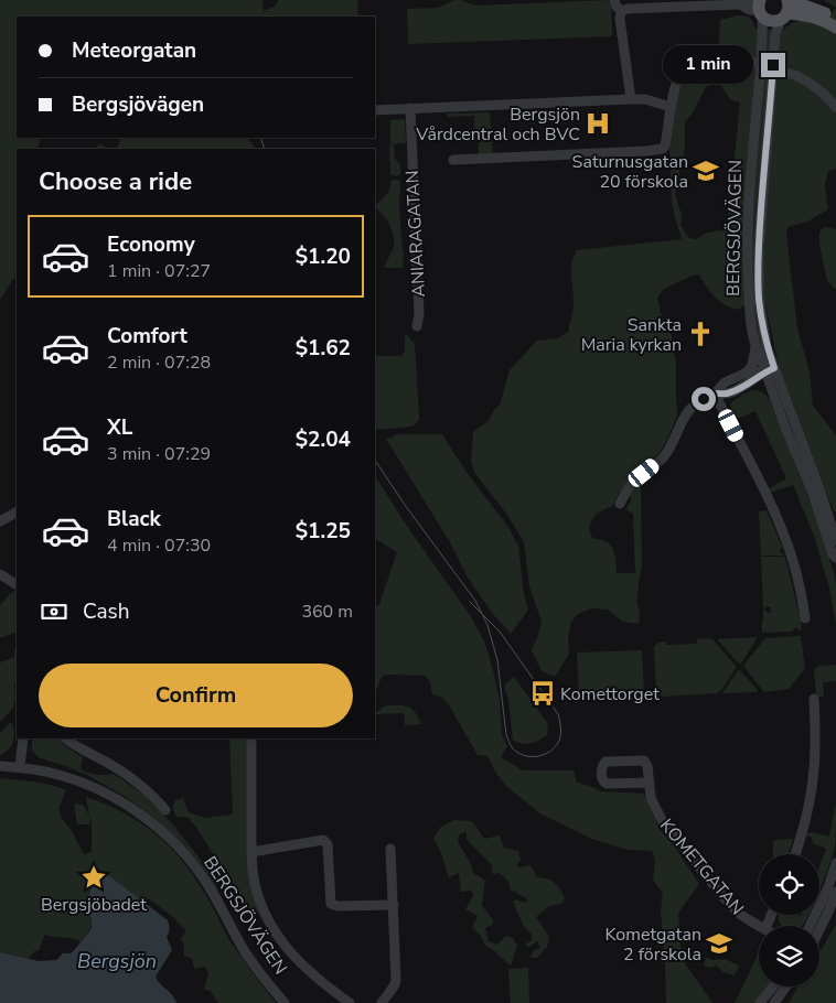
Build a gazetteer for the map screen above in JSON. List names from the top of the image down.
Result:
{
  "streets": {
    "main road": ["BERGSJÖVÄGEN"],
    "street": ["ANIARAGATAN", "KOMETGATAN"]
  },
  "water": ["Bergsjön"],
  "places": {
    "hospital": ["Bergsjön Vårdcentral och BVC"],
    "school or university": ["Saturnusgatan 20 förskola", "Kometgatan 2 förskola"],
    "church": ["Sankta Maria kyrkan"],
    "bus stop": ["Komettorget"],
    "place": ["Bergsjöbadet"]
  },
  "page": {
    "banner": ["Meteorgatan", "Bergsjövägen"],
    "bubble": "1 min",
    "heading": "Choose a ride",
    "list": [
      {
        "name": "Economy",
        "note": "1 min · 07:27",
        "value": "$1.20"
      },
      {
        "name": "Comfort",
        "note": "2 min · 07:28",
        "value": "$1.62"
      },
      {
        "name": "XL",
        "note": "3 min · 07:29",
        "value": "$2.04"
      },
      {
        "name": "Black",
        "note": "4 min · 07:30",
        "value": "$1.25"
      }
    ],
    "pay": ["Cash", "360 m"],
    "buttons": "Confirm"
  }
}
